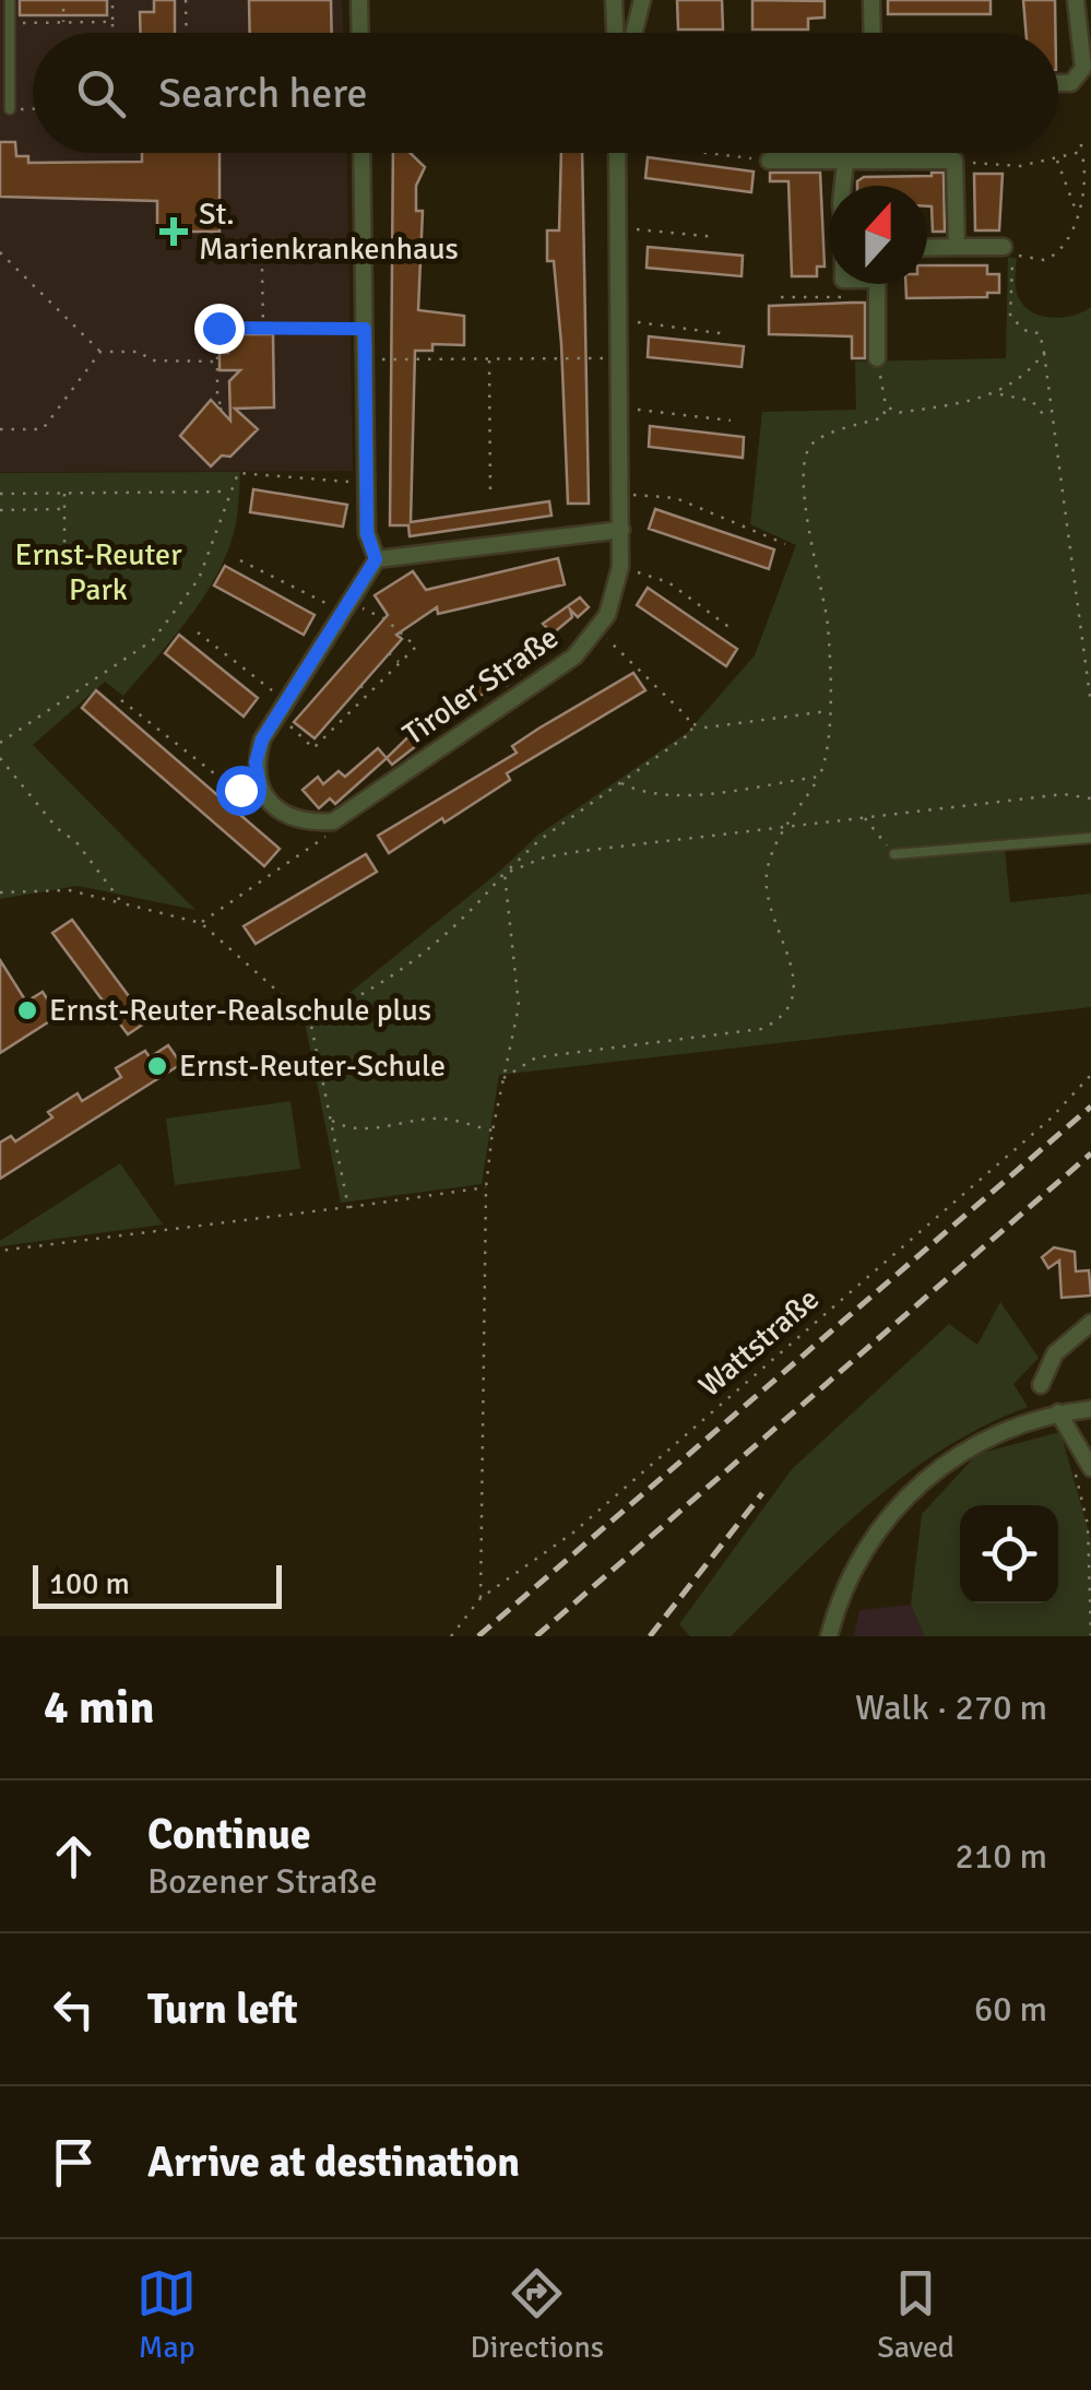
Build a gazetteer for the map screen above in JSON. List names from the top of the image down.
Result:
{
  "streets": {
    "street": ["Tiroler Straße"],
    "path": ["Wattstraße"]
  },
  "parks": ["Ernst-Reuter Park"],
  "places": {
    "health": ["St. Marienkrankenhaus"],
    "other": ["Ernst-Reuter-Realschule plus", "Ernst-Reuter-Schule"]
  },
  "scale_bar": "100 m",
  "north": "top",
  "page": {
    "search": "Search here",
    "scale": "100 m",
    "heading": ["4 min", "Walk · 270 m"],
    "list": [
      ["Continue", "Bozener Straße", "210 m"],
      ["Turn left", "60 m"],
      "Arrive at destination"
    ],
    "nav": ["Map", "Directions", "Saved"]
  }
}
